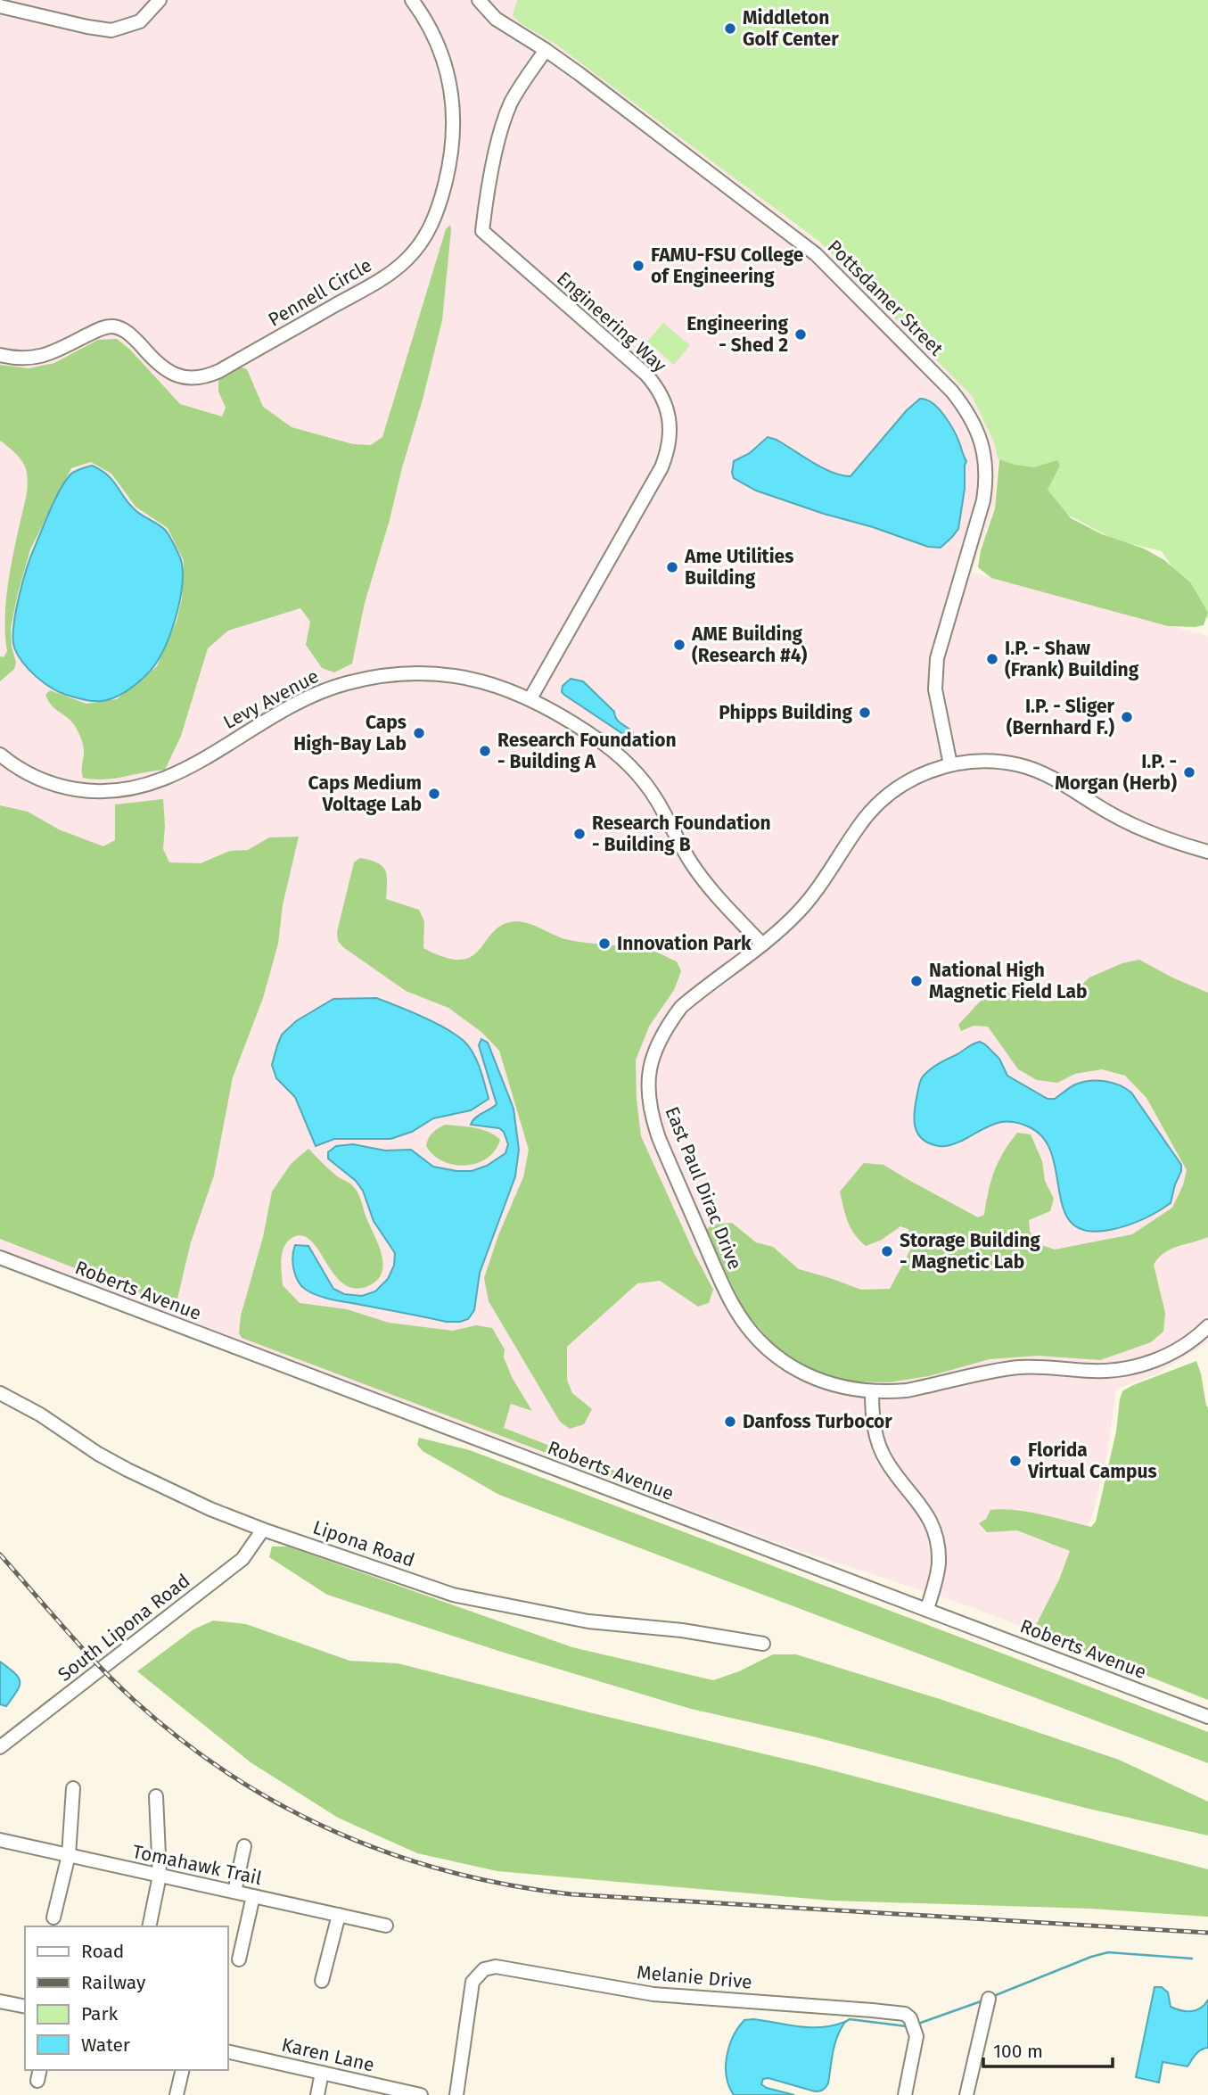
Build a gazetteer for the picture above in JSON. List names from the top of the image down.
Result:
{
  "streets": {
    "street": [
      "Pennell Circle",
      "Pottsdamer Street",
      "Engineering Way",
      "Levy Avenue",
      "East Paul Dirac Drive",
      "Roberts Avenue",
      "Lipona Road",
      "South Lipona Road",
      "Tomahawk Trail",
      "Melanie Drive",
      "Karen Lane"
    ]
  },
  "crossings": [
    ["Pottsdamer Street", "Engineering Way"],
    ["Pottsdamer Street", "East Paul Dirac Drive"],
    ["Engineering Way", "Levy Avenue"],
    ["Levy Avenue", "East Paul Dirac Drive"],
    ["Lipona Road", "South Lipona Road"]
  ],
  "places": [
    "Middleton Golf Center",
    "FAMU-FSU College of Engineering",
    "Engineering - Shed 2",
    "Ame Utilities Building",
    "AME Building (Research #4)",
    "I.P. - Shaw (Frank) Building",
    "Phipps Building",
    "I.P. - Sliger (Bernhard F.)",
    "Caps High-Bay Lab",
    "Research Foundation - Building A",
    "I.P. - Morgan (Herb)",
    "Caps Medium Voltage Lab",
    "Research Foundation - Building B",
    "Innovation Park",
    "National High Magnetic Field Lab",
    "Storage Building - Magnetic Lab",
    "Danfoss Turbocor",
    "Florida Virtual Campus"
  ],
  "legend": [
    "Road",
    "Railway",
    "Park",
    "Water"
  ],
  "scale_bar": "100 m"
}
